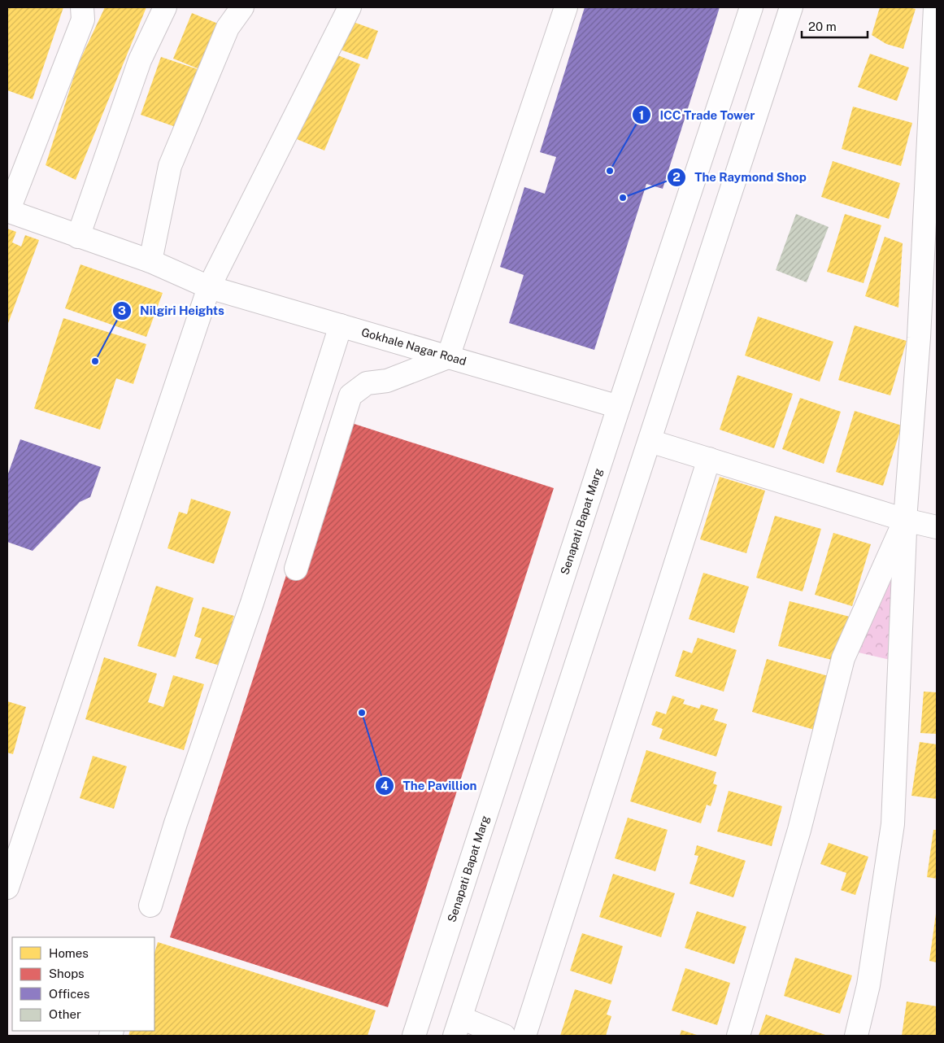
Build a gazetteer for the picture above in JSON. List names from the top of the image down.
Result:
{
  "streets": {
    "street": ["Gokhale Nagar Road", "Senapati Bapat Marg"]
  },
  "crossings": [
    ["Gokhale Nagar Road", "Senapati Bapat Marg"]
  ],
  "places": [
    "ICC Trade Tower",
    "The Raymond Shop",
    "Nilgiri Heights",
    "The Pavillion"
  ],
  "legend": [
    "Homes",
    "Shops",
    "Offices",
    "Other"
  ],
  "scale_bar": "20 m"
}
